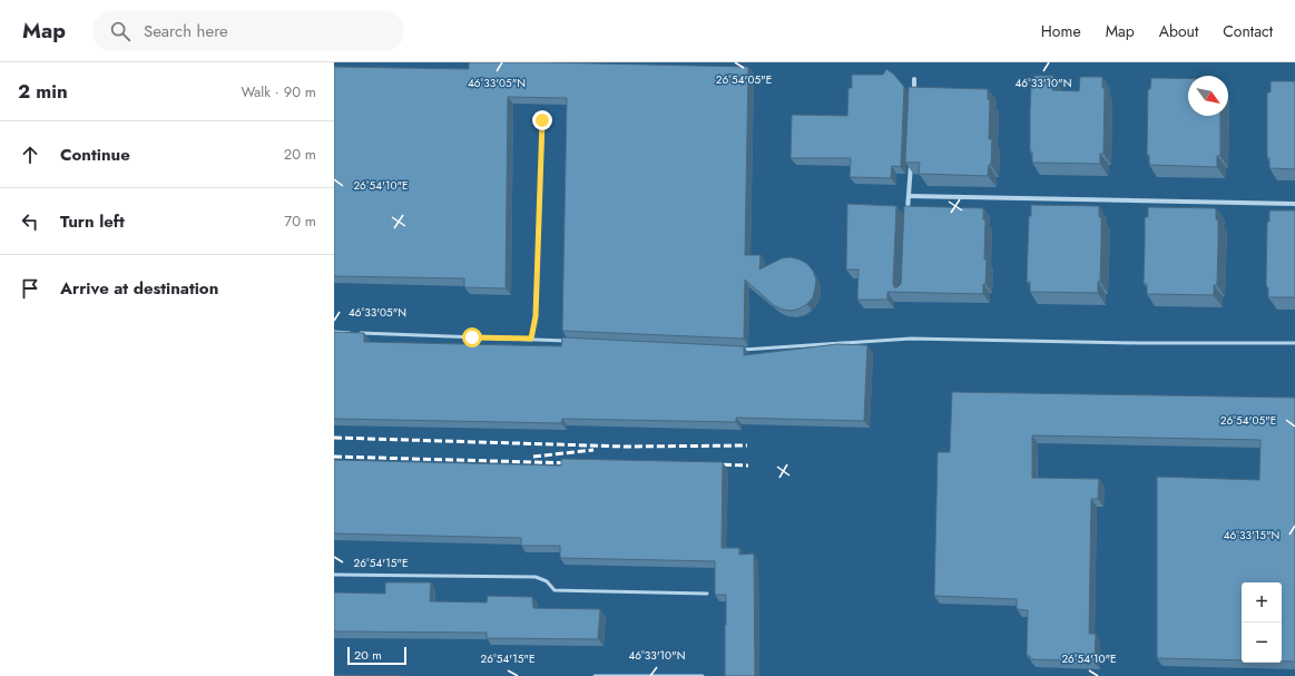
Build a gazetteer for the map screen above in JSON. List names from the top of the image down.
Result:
{
  "scale_bar": "20 m",
  "north": "bottom right",
  "page": {
    "header": "Map",
    "search": "Search here",
    "nav": [
      "Home",
      "Map",
      "About",
      "Contact"
    ],
    "heading": ["2 min", "Walk · 90 m"],
    "list": [
      ["Continue", "20 m"],
      ["Turn left", "70 m"],
      "Arrive at destination"
    ],
    "map_buttons": ["+", "−"],
    "scale": "20 m"
  },
  "coordinates": [
    "26°54'05\"E",
    "46°33'10\"N",
    "46°33'05\"N",
    "26°54'10\"E",
    "46°33'15\"N",
    "26°54'15\"E"
  ]
}
